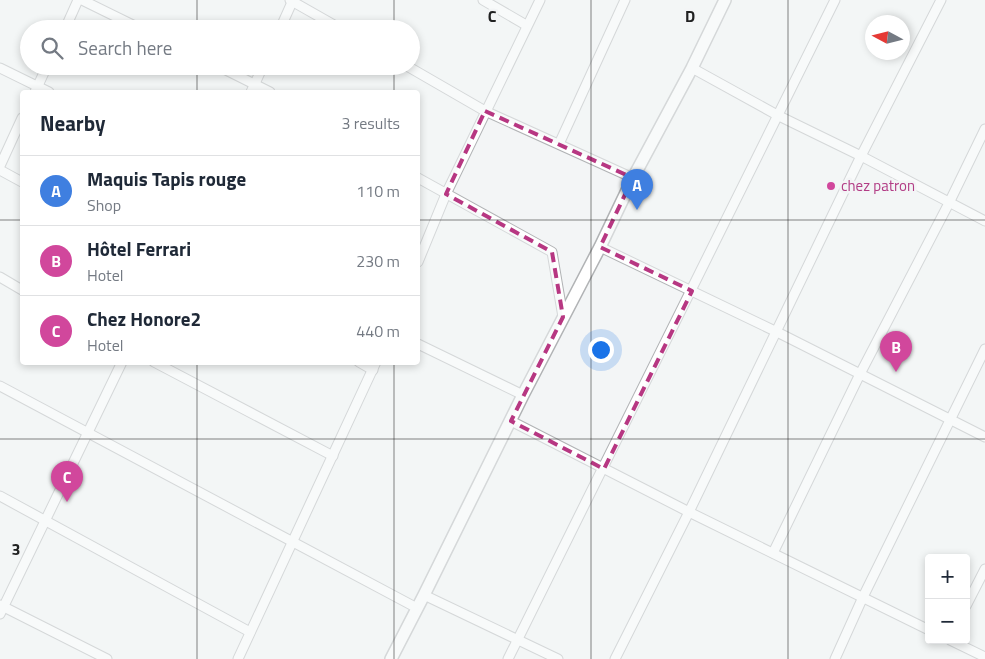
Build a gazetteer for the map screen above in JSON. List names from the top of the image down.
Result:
{
  "places": ["chez patron"],
  "north": "left",
  "page": {
    "search": "Search here",
    "heading": ["Nearby", "3 results"],
    "list": [
      {
        "mark": "A",
        "name": "Maquis Tapis rouge",
        "note": "Shop",
        "value": "110 m"
      },
      {
        "mark": "B",
        "name": "Hôtel Ferrari",
        "note": "Hotel",
        "value": "230 m"
      },
      {
        "mark": "C",
        "name": "Chez Honore2",
        "note": "Hotel",
        "value": "440 m"
      }
    ],
    "pins": ["A", "B", "C"],
    "map_buttons": ["+", "−"]
  },
  "grid": {
    "columns": ["C", "D"],
    "rows": ["3"]
  }
}
